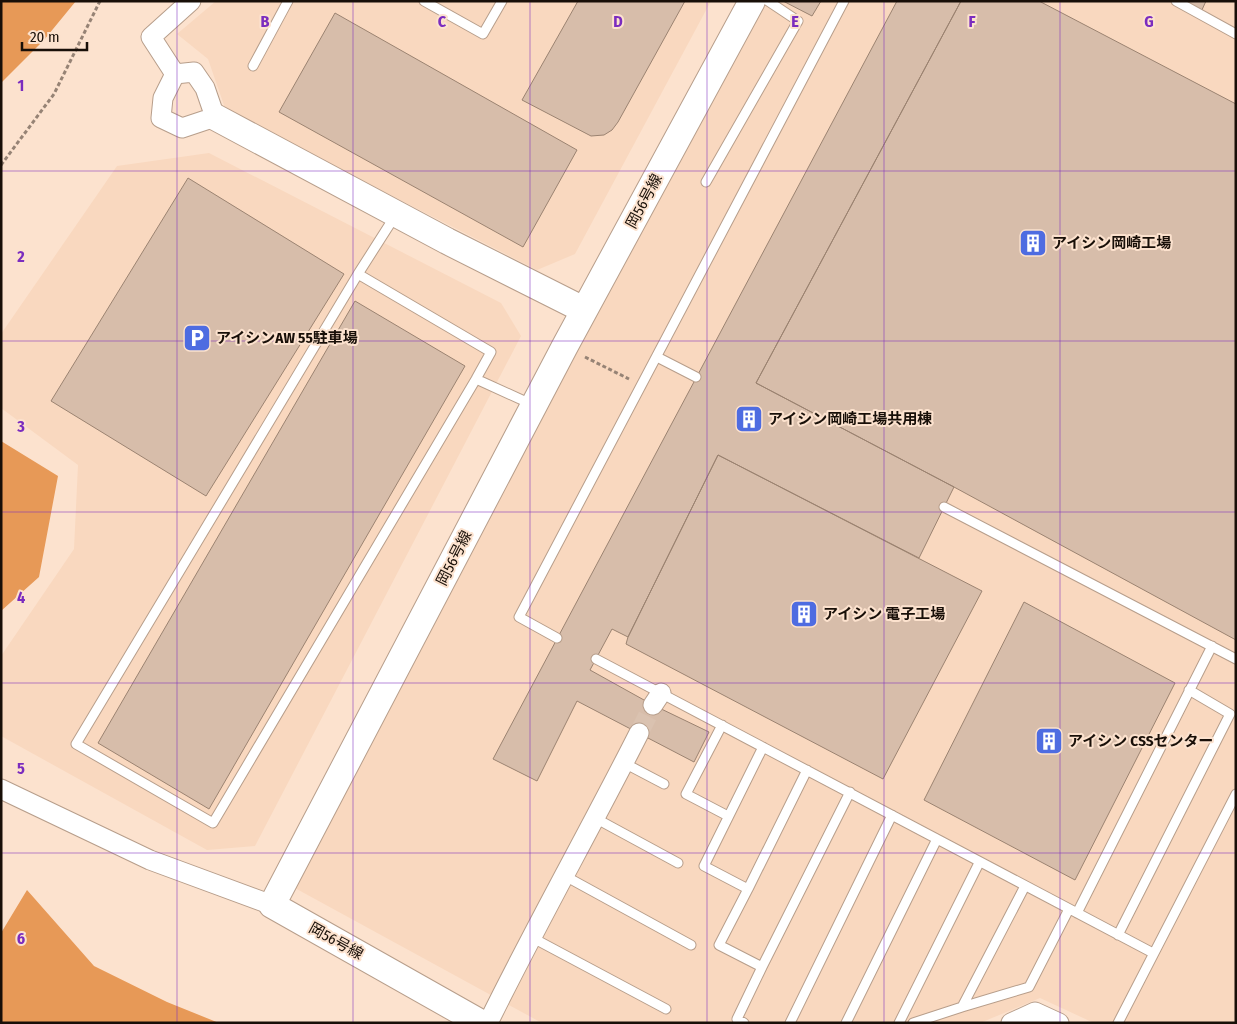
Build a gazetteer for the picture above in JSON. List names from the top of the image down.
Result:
{
  "streets": {
    "street": ["岡56号線"]
  },
  "places": {
    "building": [
      "アイシン岡崎工場",
      "アイシン岡崎工場共用棟",
      "アイシン 電子工場",
      "アイシン CSSセンター"
    ],
    "parking": ["アイシンAW 55駐車場"]
  },
  "scale_bar": "20 m",
  "grid": {
    "columns": [
      "B",
      "C",
      "D",
      "E",
      "F",
      "G"
    ],
    "rows": [
      "1",
      "2",
      "3",
      "4",
      "5",
      "6"
    ]
  }
}
